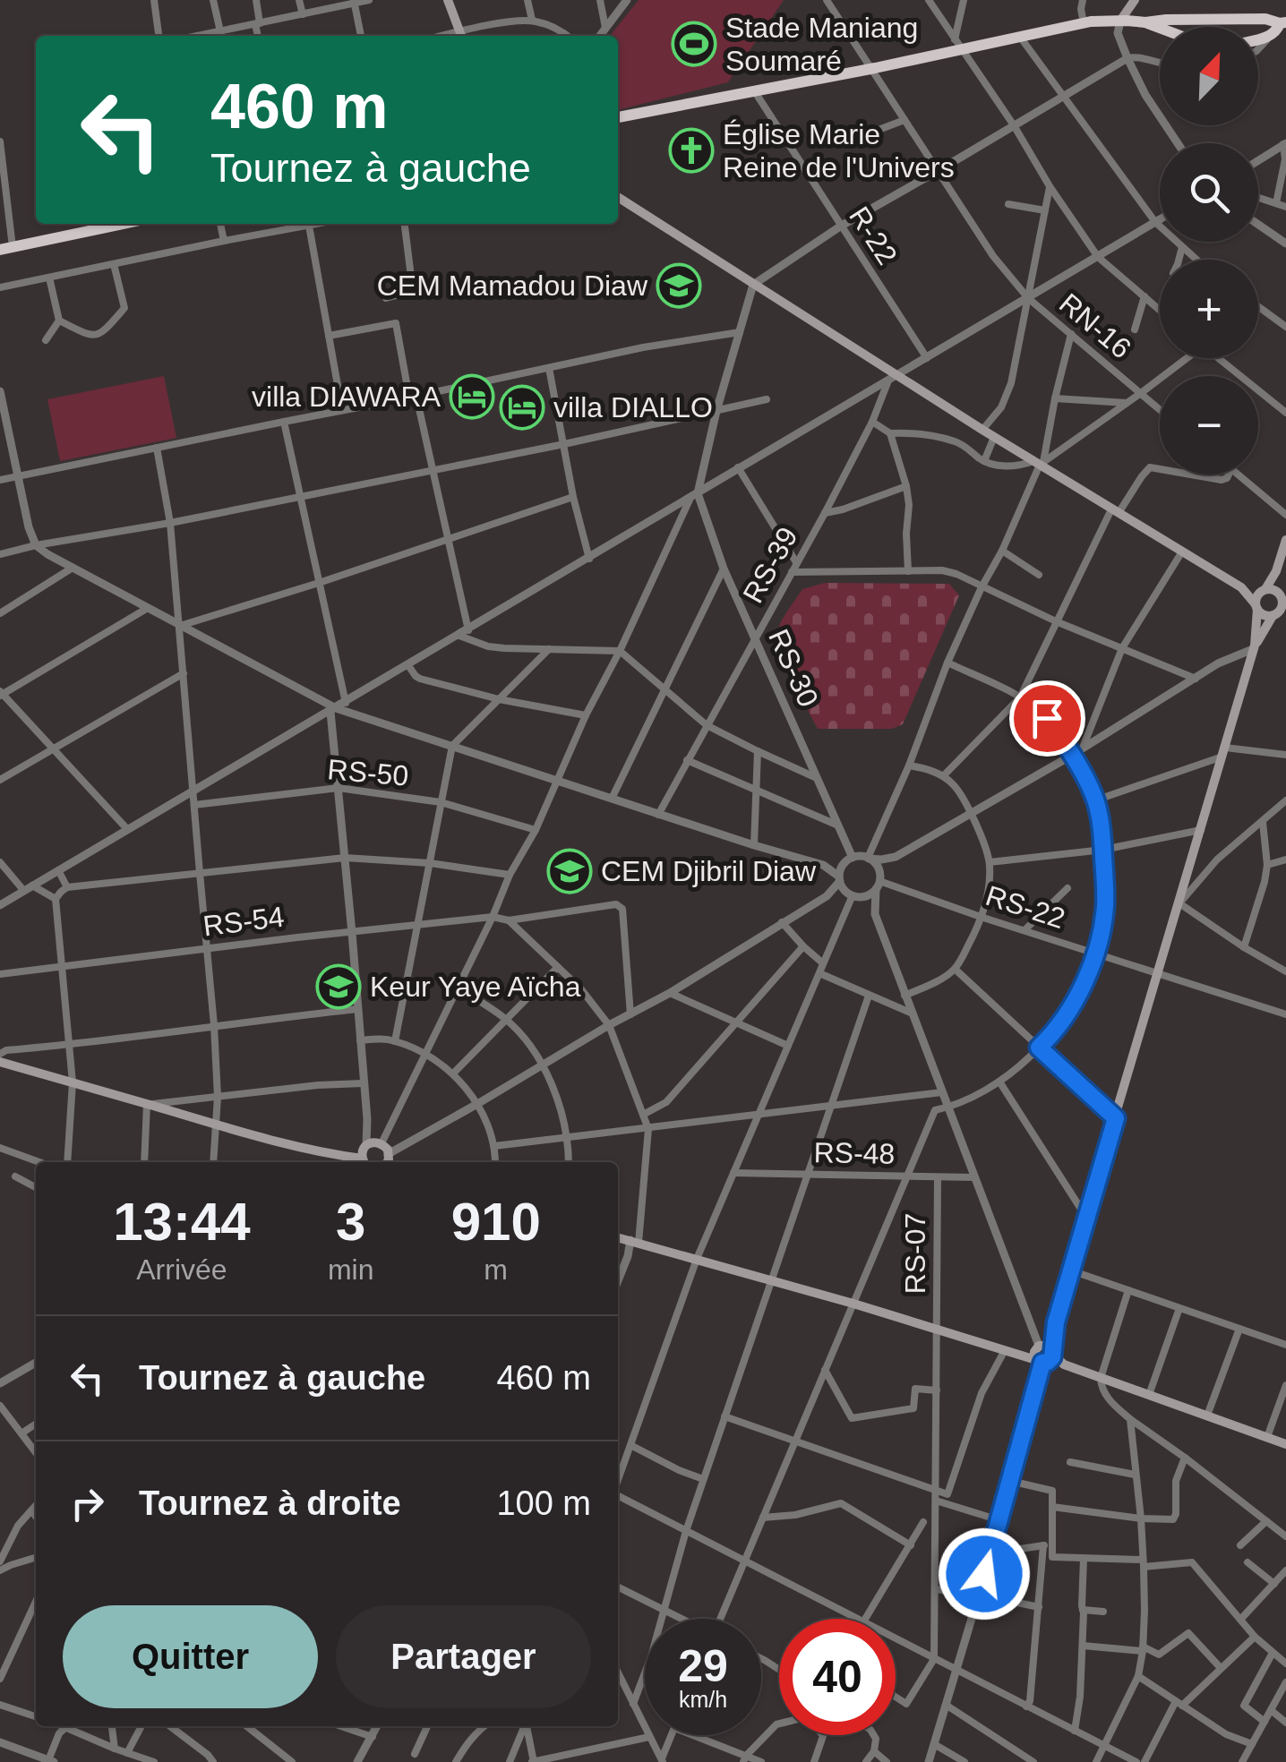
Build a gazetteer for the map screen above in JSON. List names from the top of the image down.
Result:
{
  "streets": {
    "street": [
      "R-22",
      "RN-16",
      "RS-39",
      "RS-30",
      "RS-50",
      "RS-22",
      "RS-54",
      "RS-48",
      "RS-07"
    ]
  },
  "crossings": [
    ["RS-39", "RS-30"],
    ["RS-30", "RS-22"],
    ["RS-48", "RS-07"]
  ],
  "places": {
    "sports": ["Stade Maniang Soumaré"],
    "church": ["Église Marie Reine de l'Univers"],
    "school or university": ["CEM Mamadou Diaw", "CEM Djibril Diaw", "Keur Yaye Aïcha"],
    "hotel": ["villa DIAWARA", "villa DIALLO"]
  },
  "north": "top right",
  "page": {
    "map_buttons": ["+", "−"],
    "turn": ["460 m", "Tournez à gauche"],
    "eta": [
      "13:44",
      "Arrivée",
      "3",
      "min",
      "910",
      "m"
    ],
    "list": [
      {
        "name": "Tournez à gauche",
        "value": "460 m"
      },
      {
        "name": "Tournez à droite",
        "value": "100 m"
      }
    ],
    "buttons": ["Quitter", "Partager"],
    "speed": "29 km/h",
    "limit": "40"
  }
}
